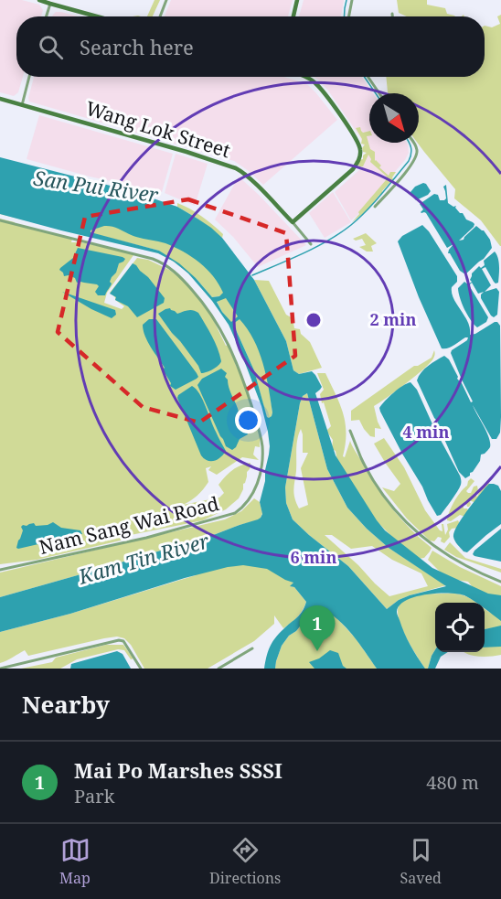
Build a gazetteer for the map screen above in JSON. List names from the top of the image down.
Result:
{
  "streets": {
    "street": ["Wang Lok Street", "Nam Sang Wai Road"]
  },
  "water": ["San Pui River", "Kam Tin River"],
  "north": "bottom right",
  "page": {
    "search": "Search here",
    "pins": "1",
    "heading": "Nearby",
    "list": [
      {
        "mark": "1",
        "name": "Mai Po Marshes SSSI",
        "note": "Park",
        "value": "480 m"
      }
    ],
    "nav": ["Map", "Directions", "Saved"]
  },
  "rings": ["2 min", "4 min", "6 min"]
}
